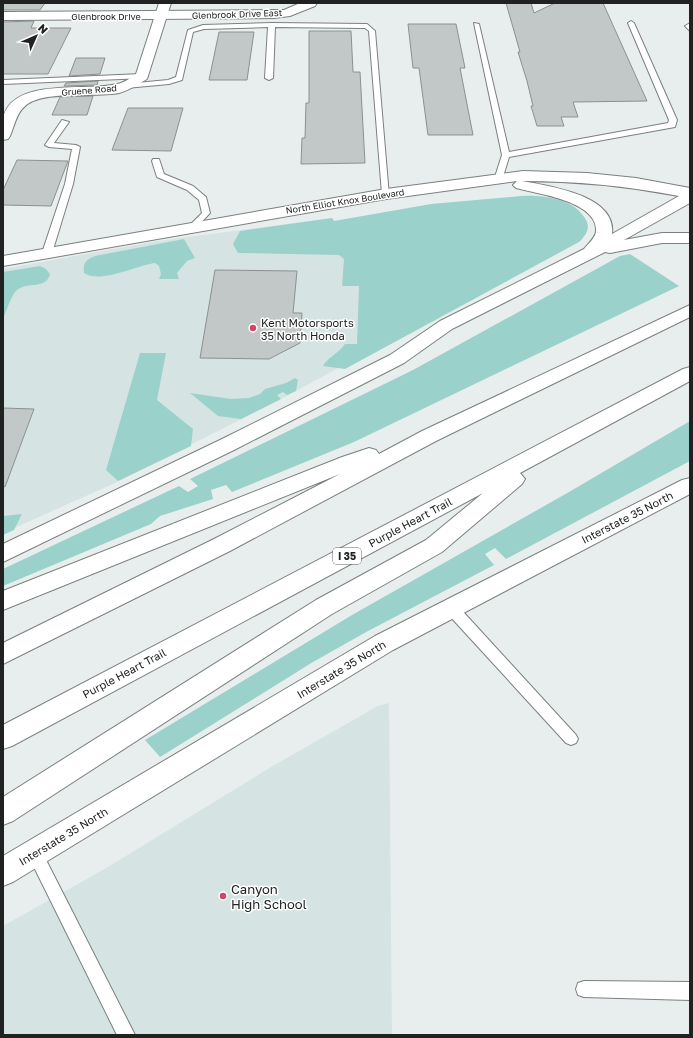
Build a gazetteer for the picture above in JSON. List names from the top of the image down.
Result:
{
  "streets": {
    "main road": [
      "Glenbrook Drive East",
      "Glenbrook Drive",
      "Gruene Road",
      "North Elliot Knox Boulevard",
      "Interstate 35 North",
      "Purple Heart Trail",
      "I 35"
    ]
  },
  "crossings": [
    ["Glenbrook Drive East", "Glenbrook Drive"]
  ],
  "places": ["Kent Motorsports 35 North Honda", "Canyon High School"],
  "north": "top right"
}
